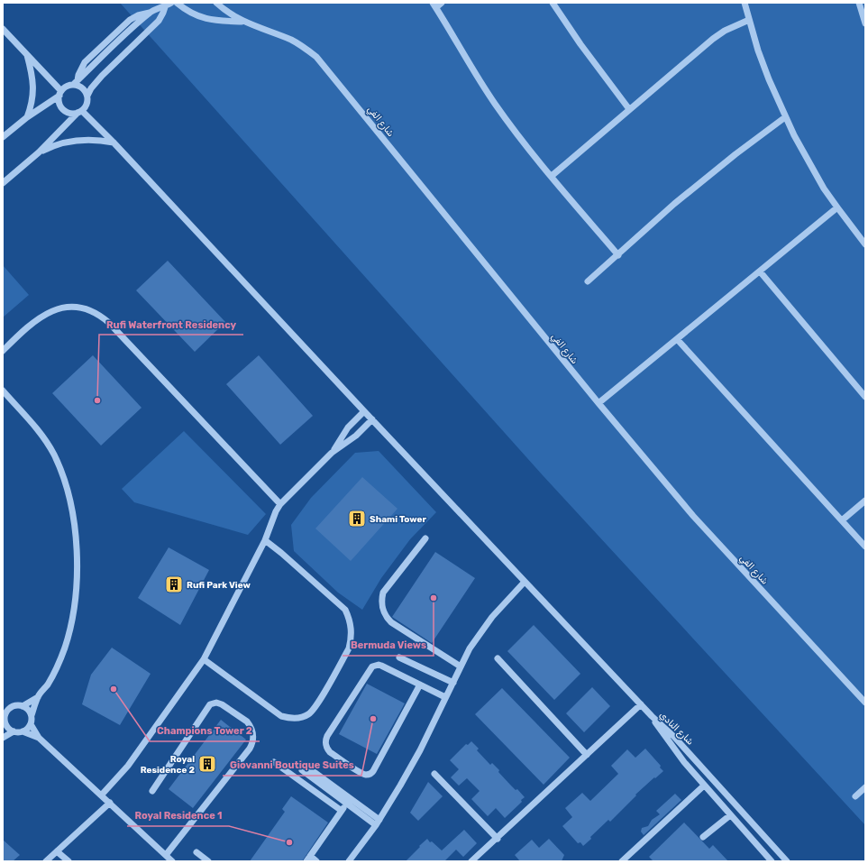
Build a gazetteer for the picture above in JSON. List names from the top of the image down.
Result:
{
  "streets": {
    "street": ["شارع الفي", "شارع النادي"]
  },
  "places": {
    "other": [
      "Rufi Waterfront Residency",
      "Bermuda Views",
      "Champions Tower 2",
      "Giovanni Boutique Suites",
      "Royal Residence 1"
    ],
    "building": ["Shami Tower", "Rufi Park View", "Royal Residence 2"]
  }
}
